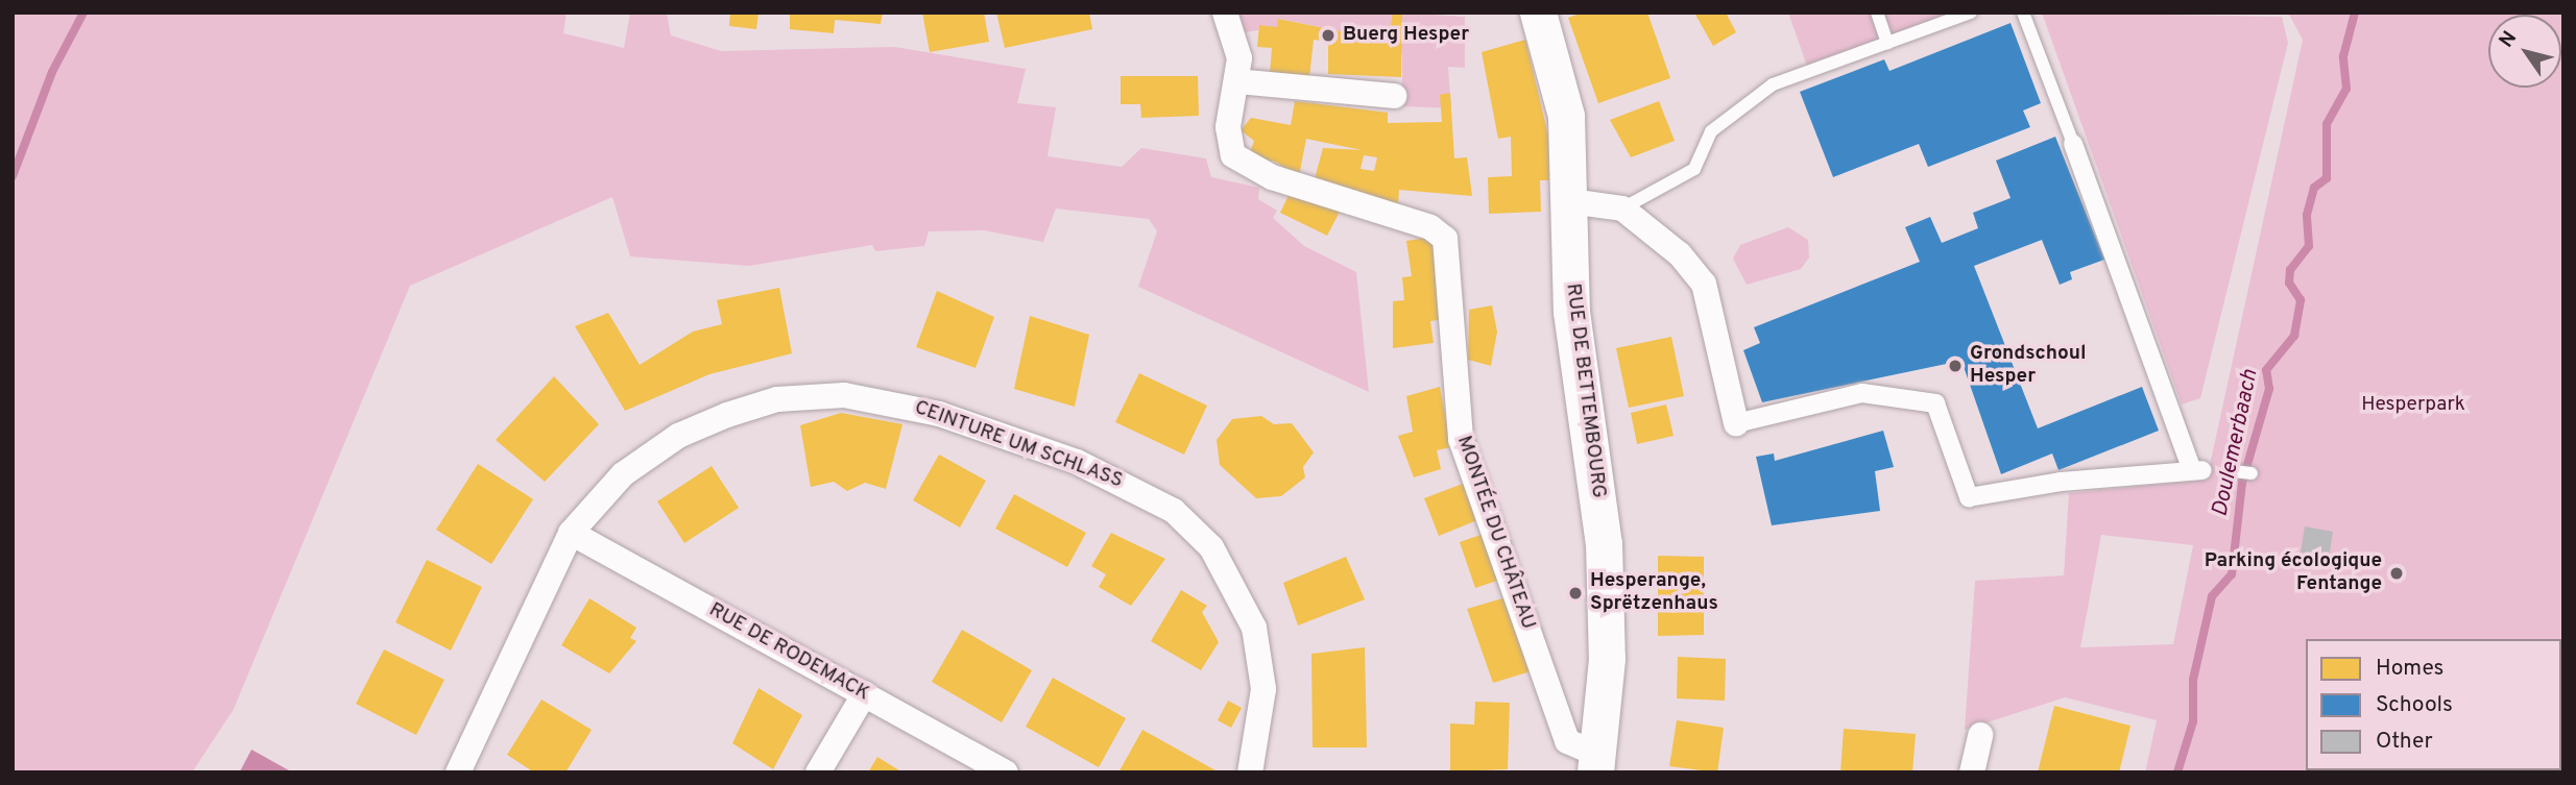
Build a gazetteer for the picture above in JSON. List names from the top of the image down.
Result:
{
  "streets": {
    "main road": ["RUE DE BETTEMBOURG"],
    "street": ["CEINTURE UM SCHLASS", "MONTÉE DU CHÂTEAU", "RUE DE RODEMACK"]
  },
  "crossings": [
    ["RUE DE BETTEMBOURG", "MONTÉE DU CHÂTEAU"],
    ["CEINTURE UM SCHLASS", "RUE DE RODEMACK"]
  ],
  "water": ["Doulemerbaach"],
  "parks": ["Hesperpark"],
  "places": [
    "Buerg Hesper",
    "Grondschoul Hesper",
    "Parking écologique Fentange",
    "Hesperange, Sprëtzenhaus"
  ],
  "legend": ["Homes", "Schools", "Other"],
  "north": "top left"
}
